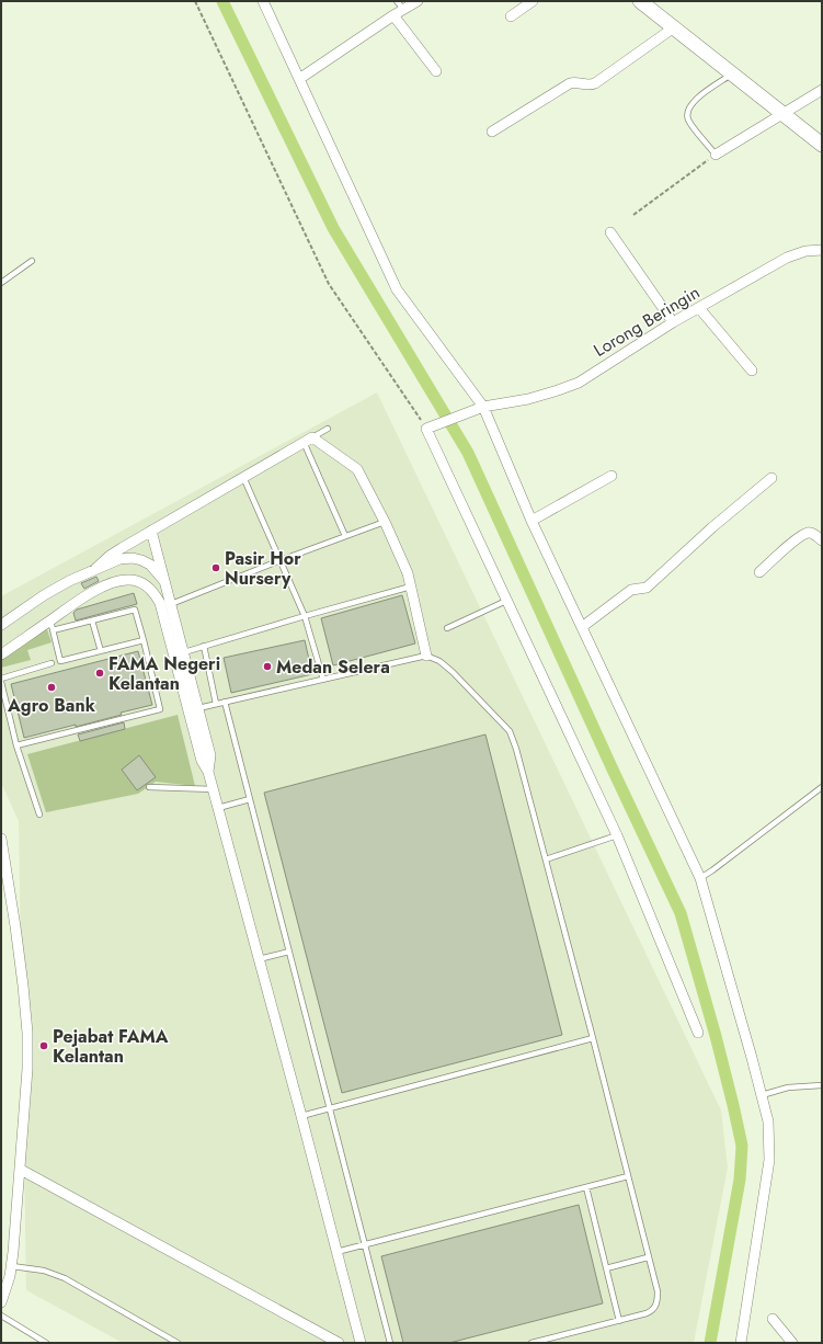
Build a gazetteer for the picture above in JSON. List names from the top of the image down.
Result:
{
  "streets": {
    "street": ["Lorong Beringin"]
  },
  "places": [
    "Pasir Hor Nursery",
    "Medan Selera",
    "FAMA Negeri Kelantan",
    "Agro Bank",
    "Pejabat FAMA Kelantan"
  ]
}
